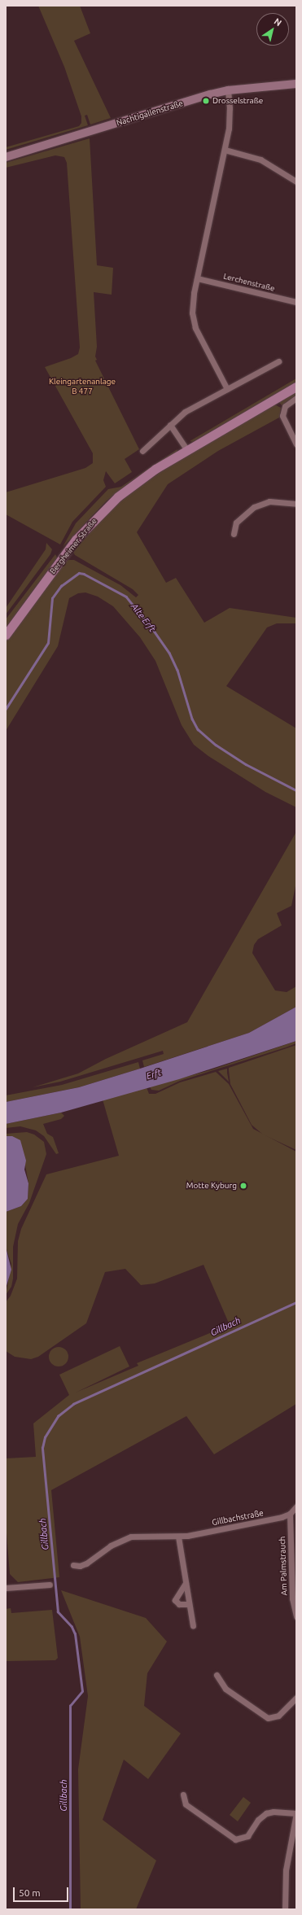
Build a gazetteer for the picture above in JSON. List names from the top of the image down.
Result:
{
  "streets": {
    "main road": ["Nachtigallenstraße", "Bergheimer Straße"],
    "street": ["Lerchenstraße", "Gillbachstraße", "Am Palmstrauch"]
  },
  "crossings": [
    ["Gillbachstraße", "Am Palmstrauch"]
  ],
  "water": ["Alte Erft", "Erft", "Gillbach"],
  "parks": ["Kleingartenanlage B 477"],
  "places": ["Drosselstraße", "Motte Kyburg"],
  "scale_bar": "50 m",
  "north": "top right"
}
